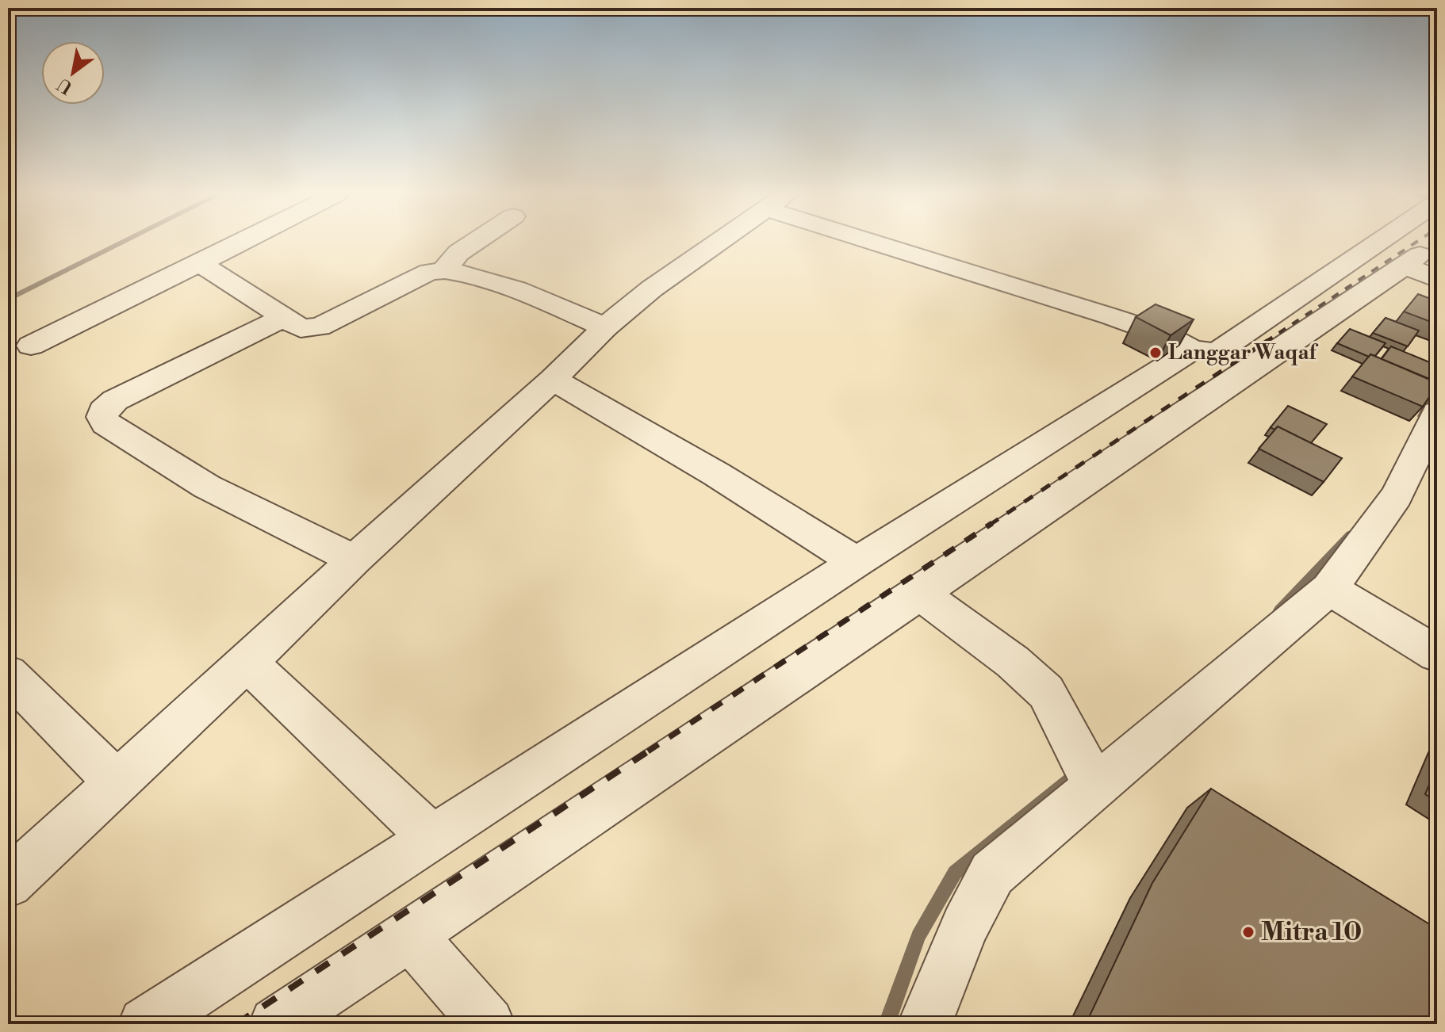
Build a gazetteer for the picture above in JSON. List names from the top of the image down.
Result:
{
  "places": ["Langgar Waqaf", "Mitra 10"],
  "north": "bottom left"
}
